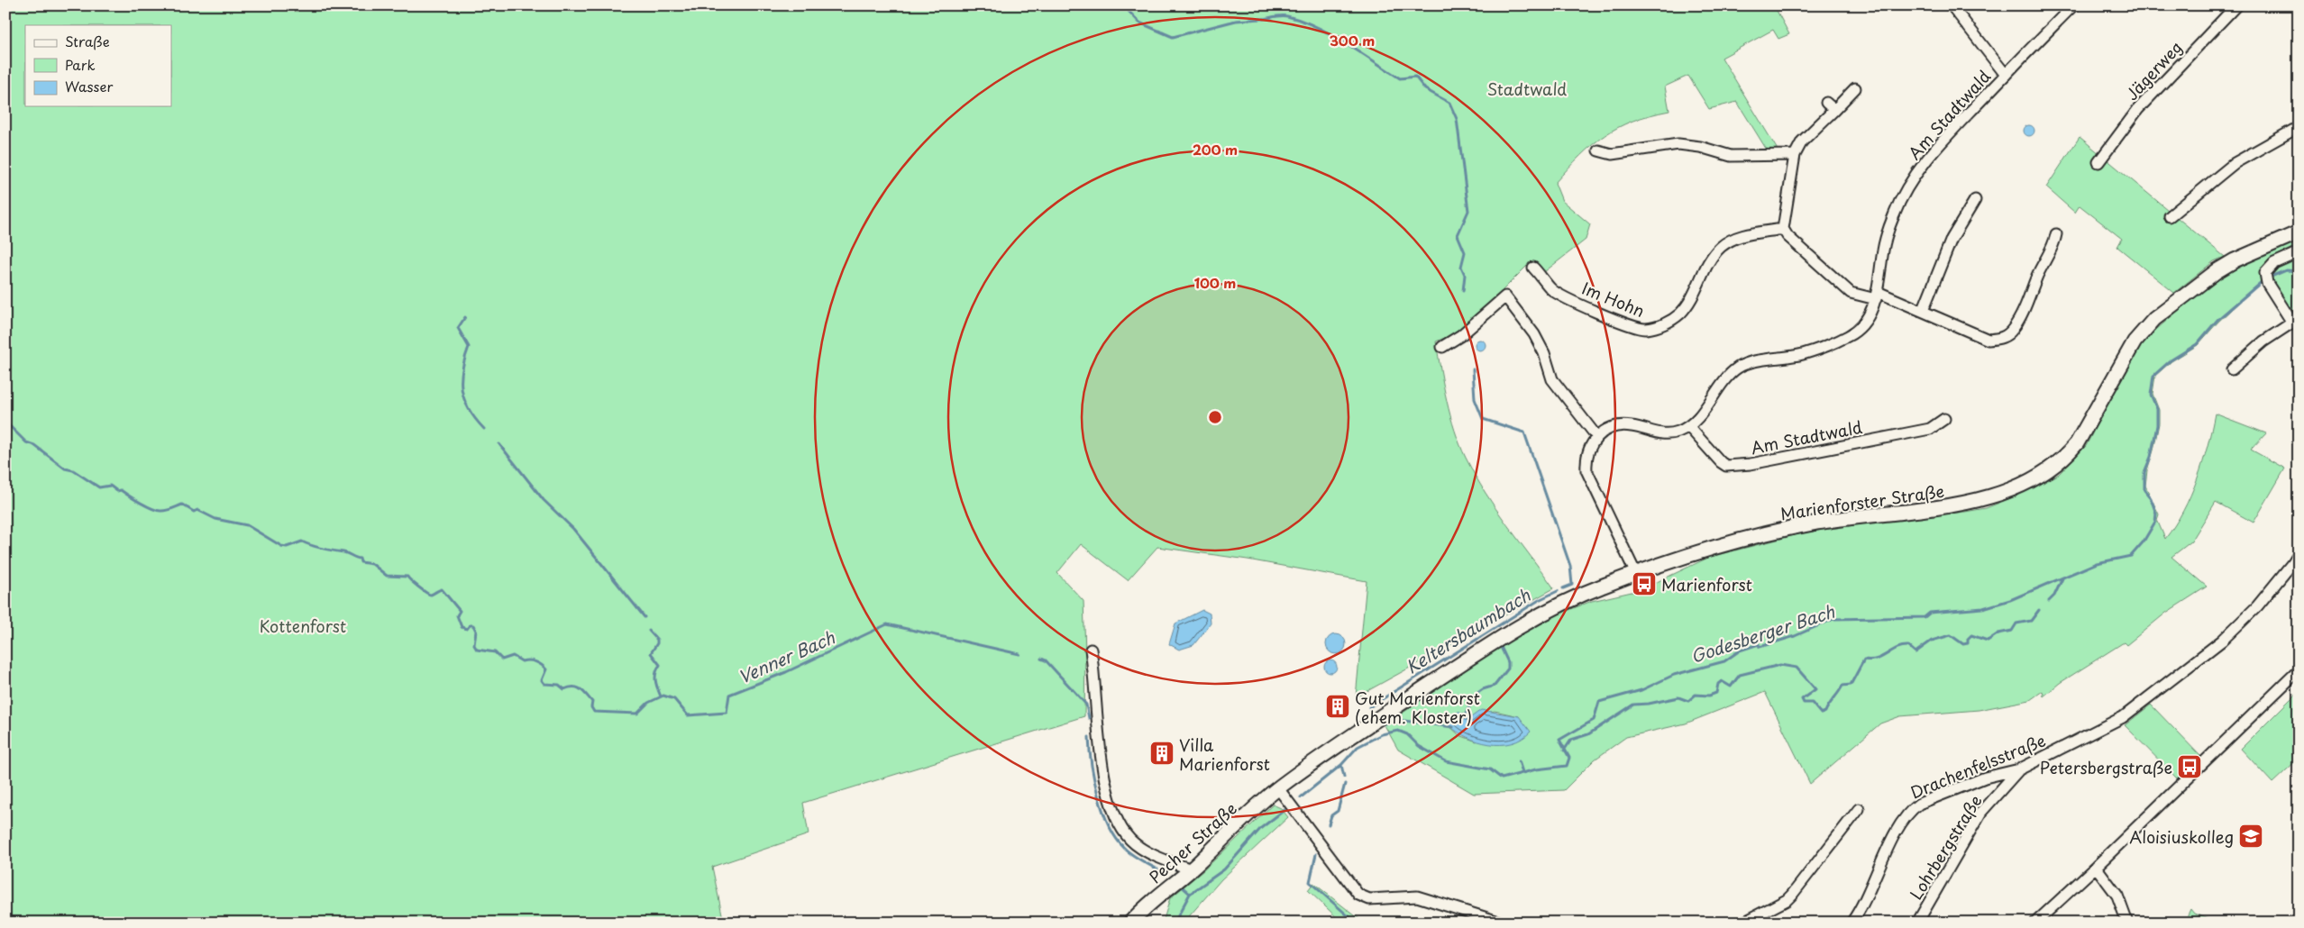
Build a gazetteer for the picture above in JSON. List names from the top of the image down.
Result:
{
  "streets": {
    "main road": ["Marienforster Straße", "Pecher Straße"],
    "street": [
      "Jägerweg",
      "Am Stadtwald",
      "Im Hohn",
      "Drachenfelsstraße",
      "Lohrbergstraße"
    ]
  },
  "crossings": [
    ["Marienforster Straße", "Pecher Straße"],
    ["Drachenfelsstraße", "Lohrbergstraße"]
  ],
  "water": ["Keltersbaumbach", "Godesberger Bach", "Venner Bach"],
  "parks": ["Stadtwald", "Kottenforst"],
  "places": {
    "bus stop": ["Marienforst", "Petersbergstraße"],
    "building": ["Gut Marienforst (ehem. Kloster)", "Villa Marienforst"],
    "school or university": ["Aloisiuskolleg"]
  },
  "legend": ["Straße", "Park", "Wasser"],
  "rings": ["300 m", "200 m", "100 m"]
}
